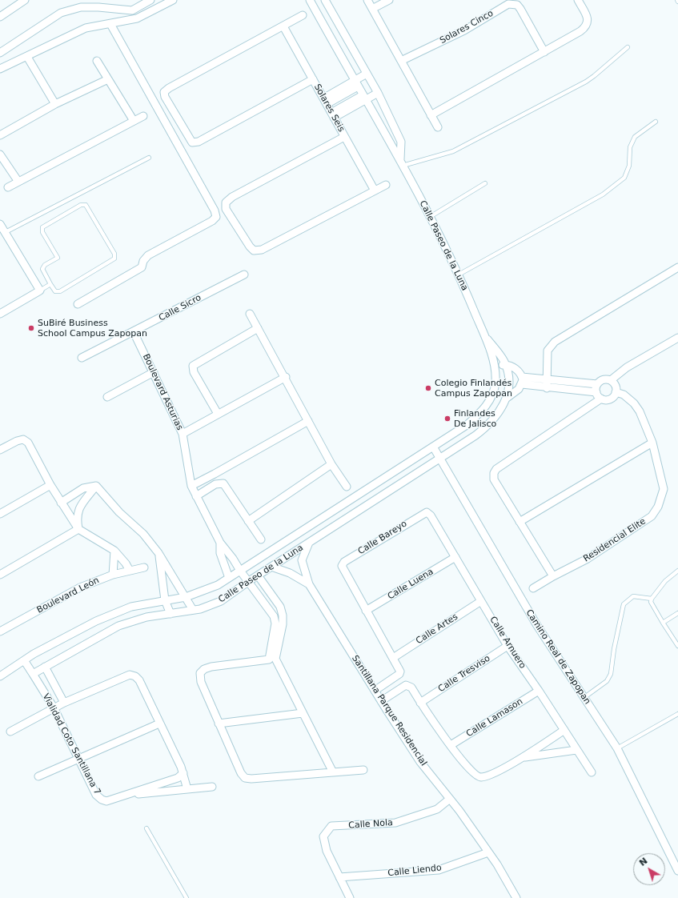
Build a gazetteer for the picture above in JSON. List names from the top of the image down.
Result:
{
  "streets": {
    "street": [
      "Solares Cinco",
      "Solares Seis",
      "Calle Paseo de la Luna",
      "Calle Sicro",
      "Boulevard Asturias",
      "Calle Bareyo",
      "Residencial Elite",
      "Calle Luena",
      "Boulevard León",
      "Calle Artes",
      "Calle Arnuero",
      "Camino Real de Zapopan",
      "Calle Tresviso",
      "Santillana Parque Residencial",
      "Calle Lamason",
      "Vialidad Coto Santillana 7",
      "Calle Nola",
      "Calle Liendo"
    ]
  },
  "crossings": [
    ["Calle Paseo de la Luna", "Boulevard Asturias"],
    ["Calle Paseo de la Luna", "Camino Real de Zapopan"],
    ["Calle Paseo de la Luna", "Vialidad Coto Santillana 7"],
    ["Calle Sicro", "Boulevard Asturias"],
    ["Calle Bareyo", "Calle Luena"],
    ["Calle Bareyo", "Calle Arnuero"],
    ["Calle Luena", "Calle Arnuero"],
    ["Calle Artes", "Calle Arnuero"],
    ["Calle Arnuero", "Calle Tresviso"],
    ["Calle Arnuero", "Calle Lamason"],
    ["Santillana Parque Residencial", "Calle Nola"],
    ["Santillana Parque Residencial", "Calle Liendo"],
    ["Calle Nola", "Calle Liendo"]
  ],
  "places": ["SuBiré Business School Campus Zapopan", "Colegio Finlandés Campus Zapopan", "Finlandes De Jalisco"],
  "north": "top left"
}
